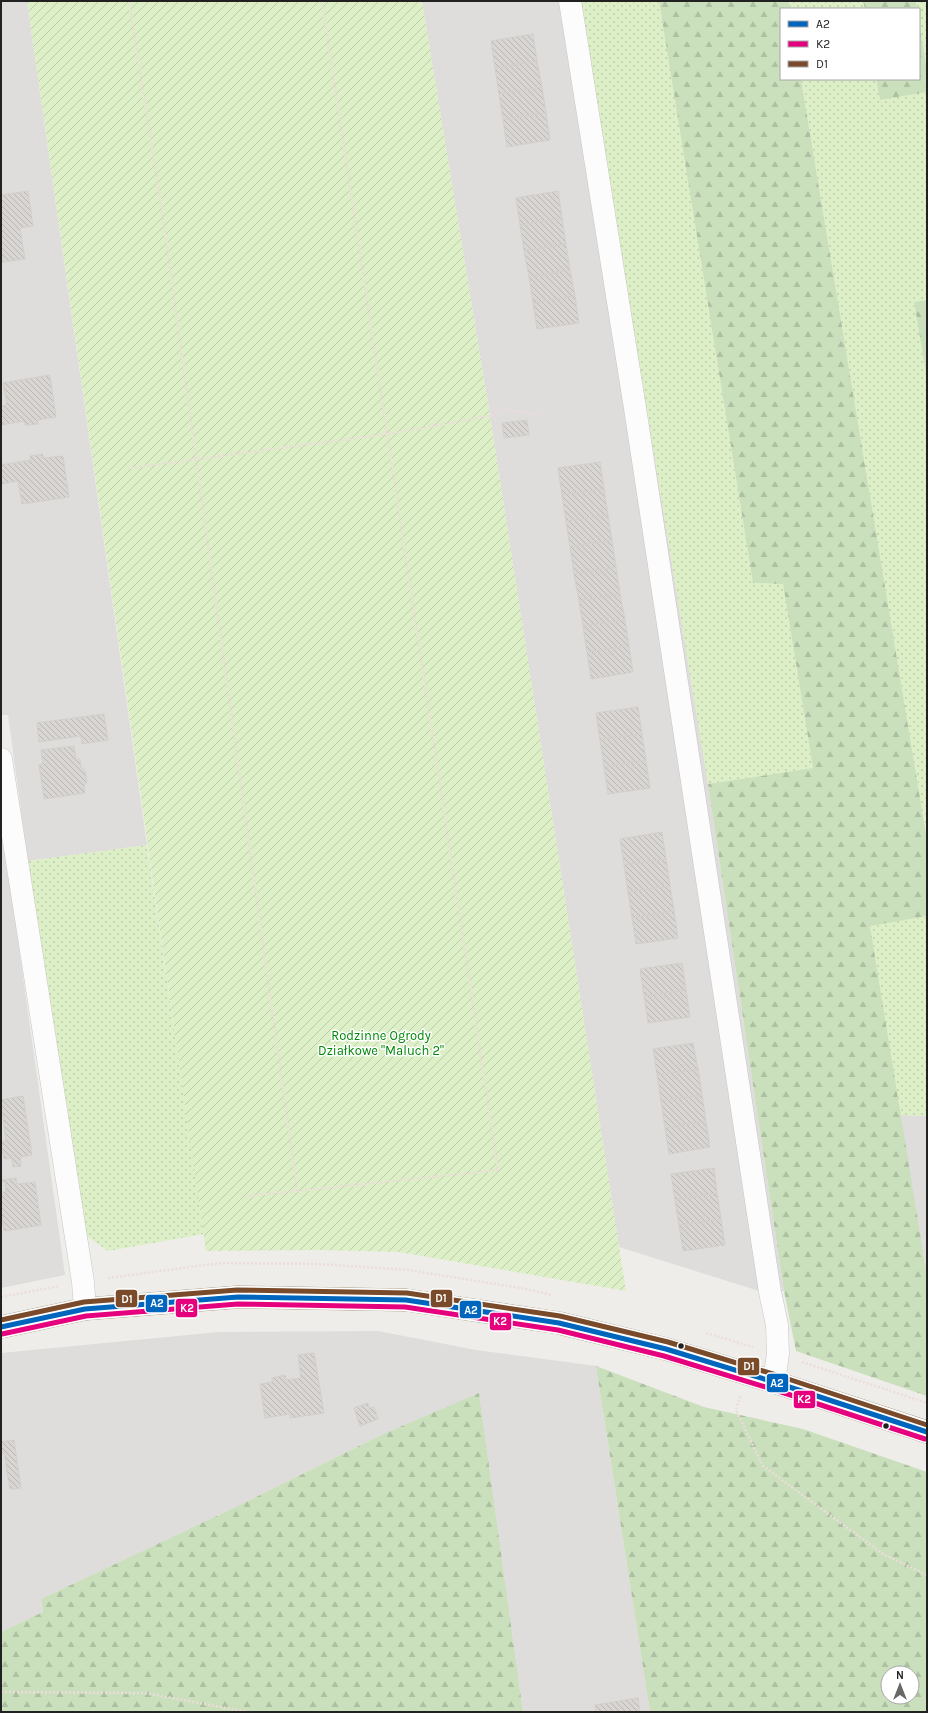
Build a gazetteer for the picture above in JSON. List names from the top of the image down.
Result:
{
  "parks": ["Rodzinne Ogrody Działkowe \"Maluch 2\""],
  "lines": ["transit line D1", "transit line A2", "transit line K2"],
  "legend": ["A2", "K2", "D1"],
  "north": "top"
}
